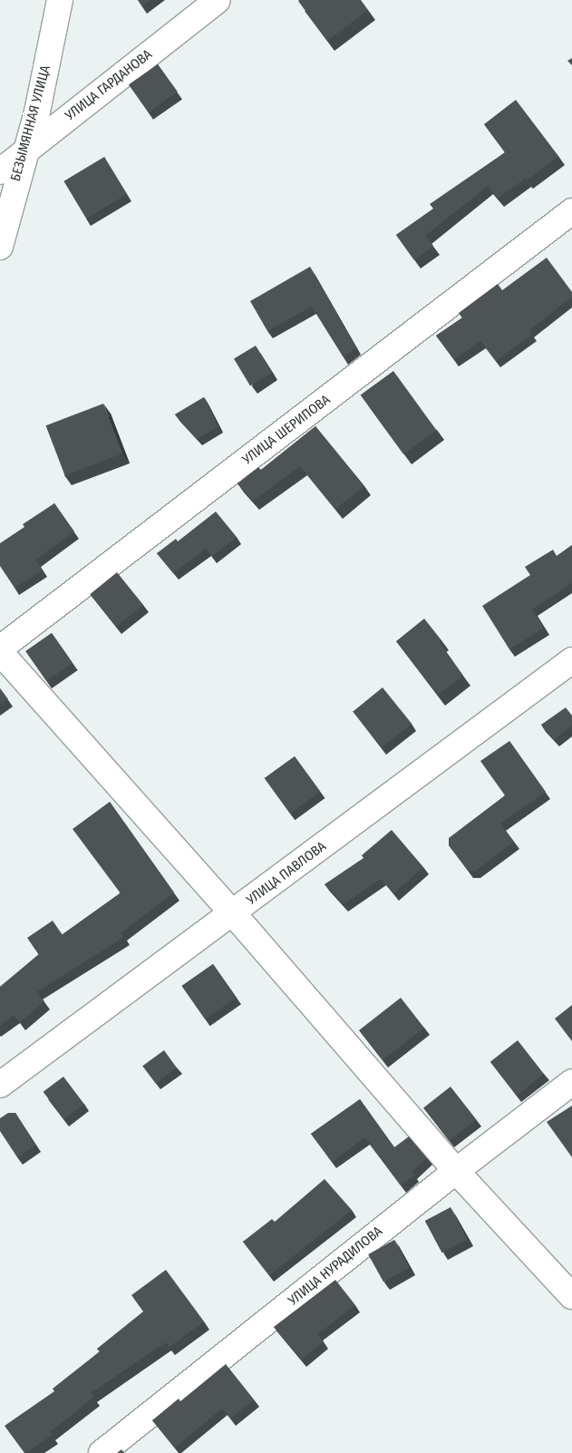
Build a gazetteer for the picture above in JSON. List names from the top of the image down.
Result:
{
  "streets": {
    "street": [
      "УЛИЦА ГАРДАНОВА",
      "БЕЗЫМЯННАЯ УЛИЦА",
      "УЛИЦА ШЕРИПОВА",
      "УЛИЦА ПАВЛОВА",
      "УЛИЦА НУРАДИЛОВА"
    ]
  },
  "crossings": [
    ["УЛИЦА ГАРДАНОВА", "БЕЗЫМЯННАЯ УЛИЦА"]
  ]
}
